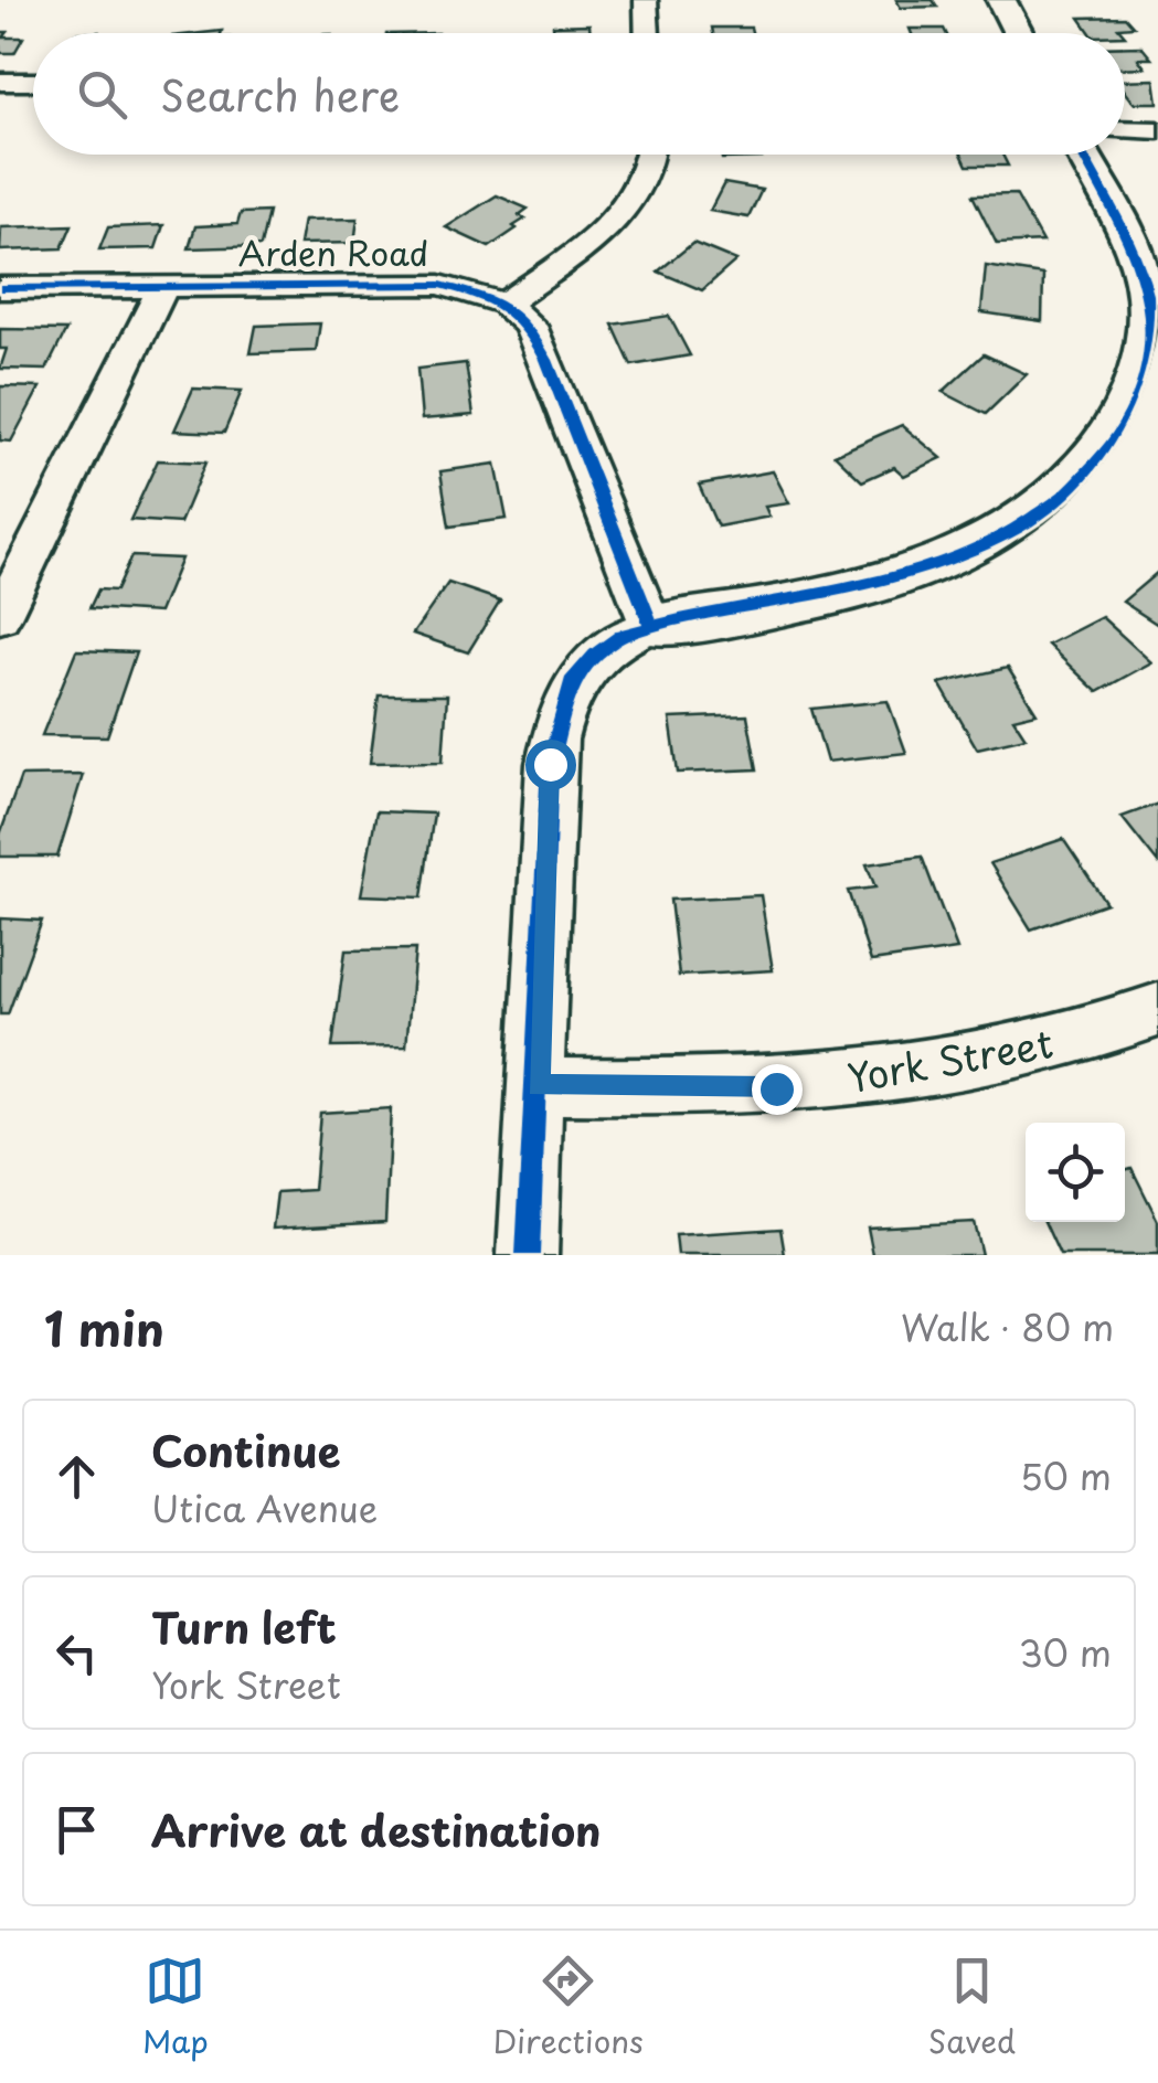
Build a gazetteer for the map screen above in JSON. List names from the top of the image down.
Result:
{
  "streets": {
    "street": ["Arden Road", "York Street"]
  },
  "page": {
    "search": "Search here",
    "heading": ["1 min", "Walk · 80 m"],
    "list": [
      ["Continue", "Utica Avenue", "50 m"],
      ["Turn left", "York Street", "30 m"],
      "Arrive at destination"
    ],
    "nav": ["Map", "Directions", "Saved"]
  }
}
